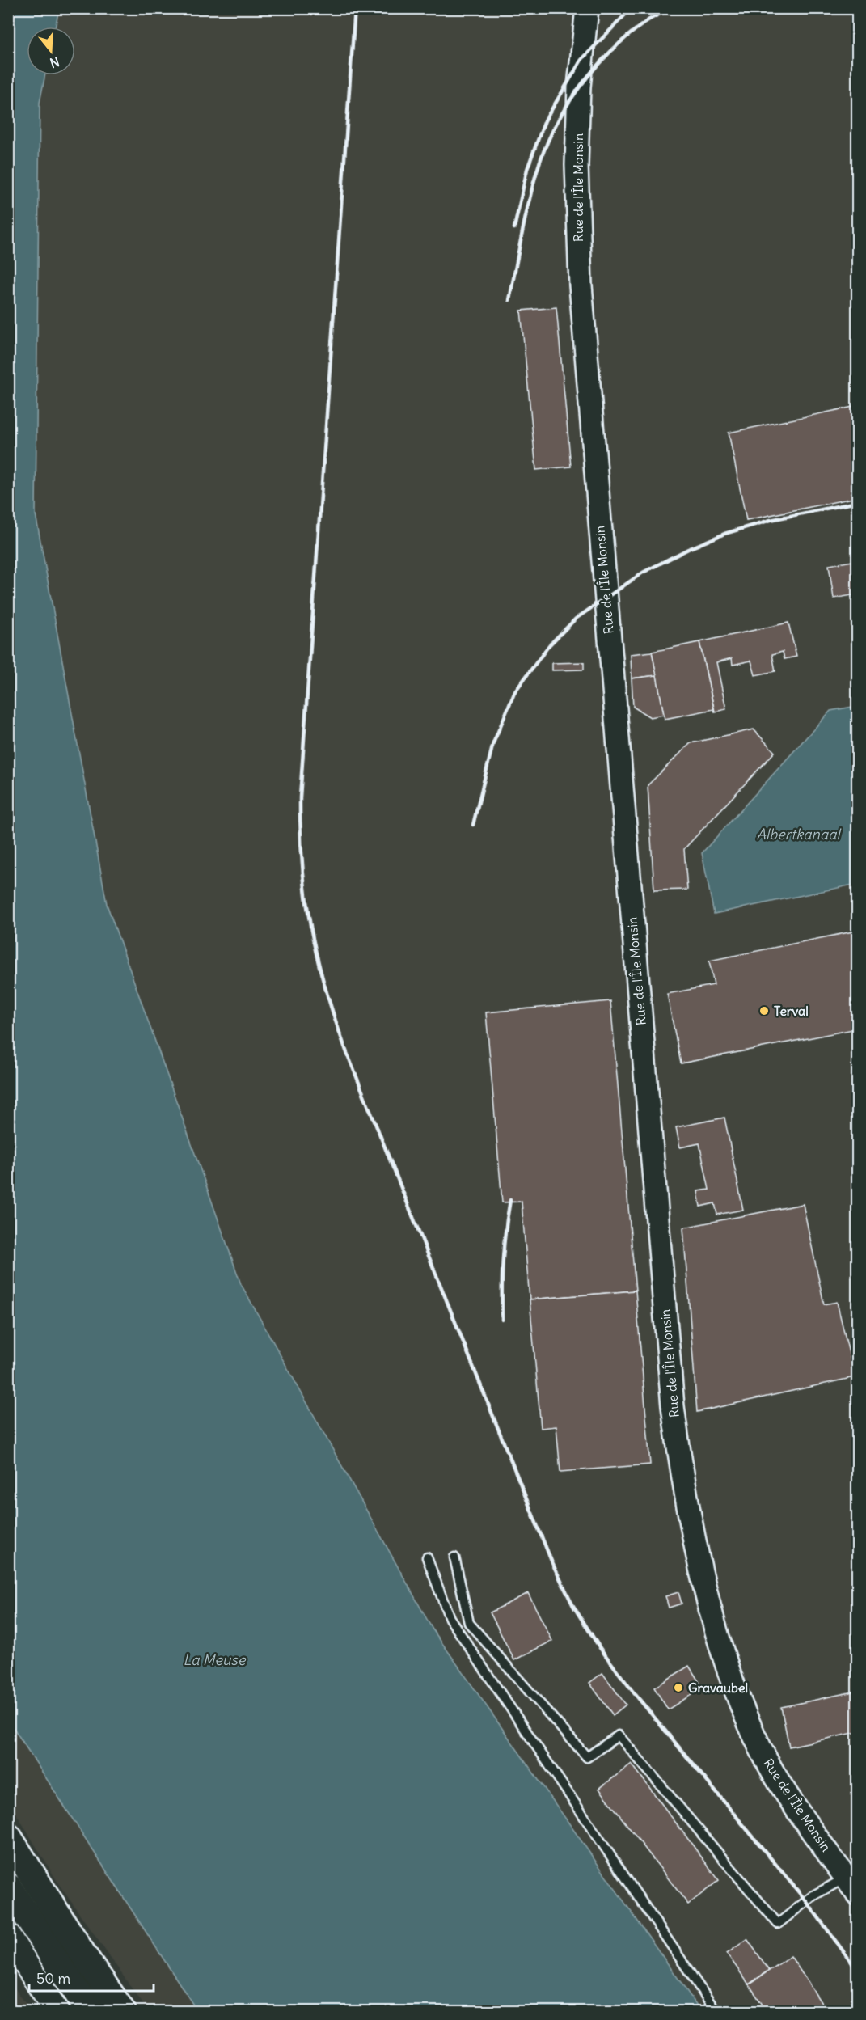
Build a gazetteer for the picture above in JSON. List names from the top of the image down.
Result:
{
  "streets": {
    "street": ["Rue de l'Île Monsin"]
  },
  "water": ["Albertkanaal", "La Meuse"],
  "places": ["Terval", "Gravaubel"],
  "scale_bar": "50 m",
  "north": "bottom"
}
